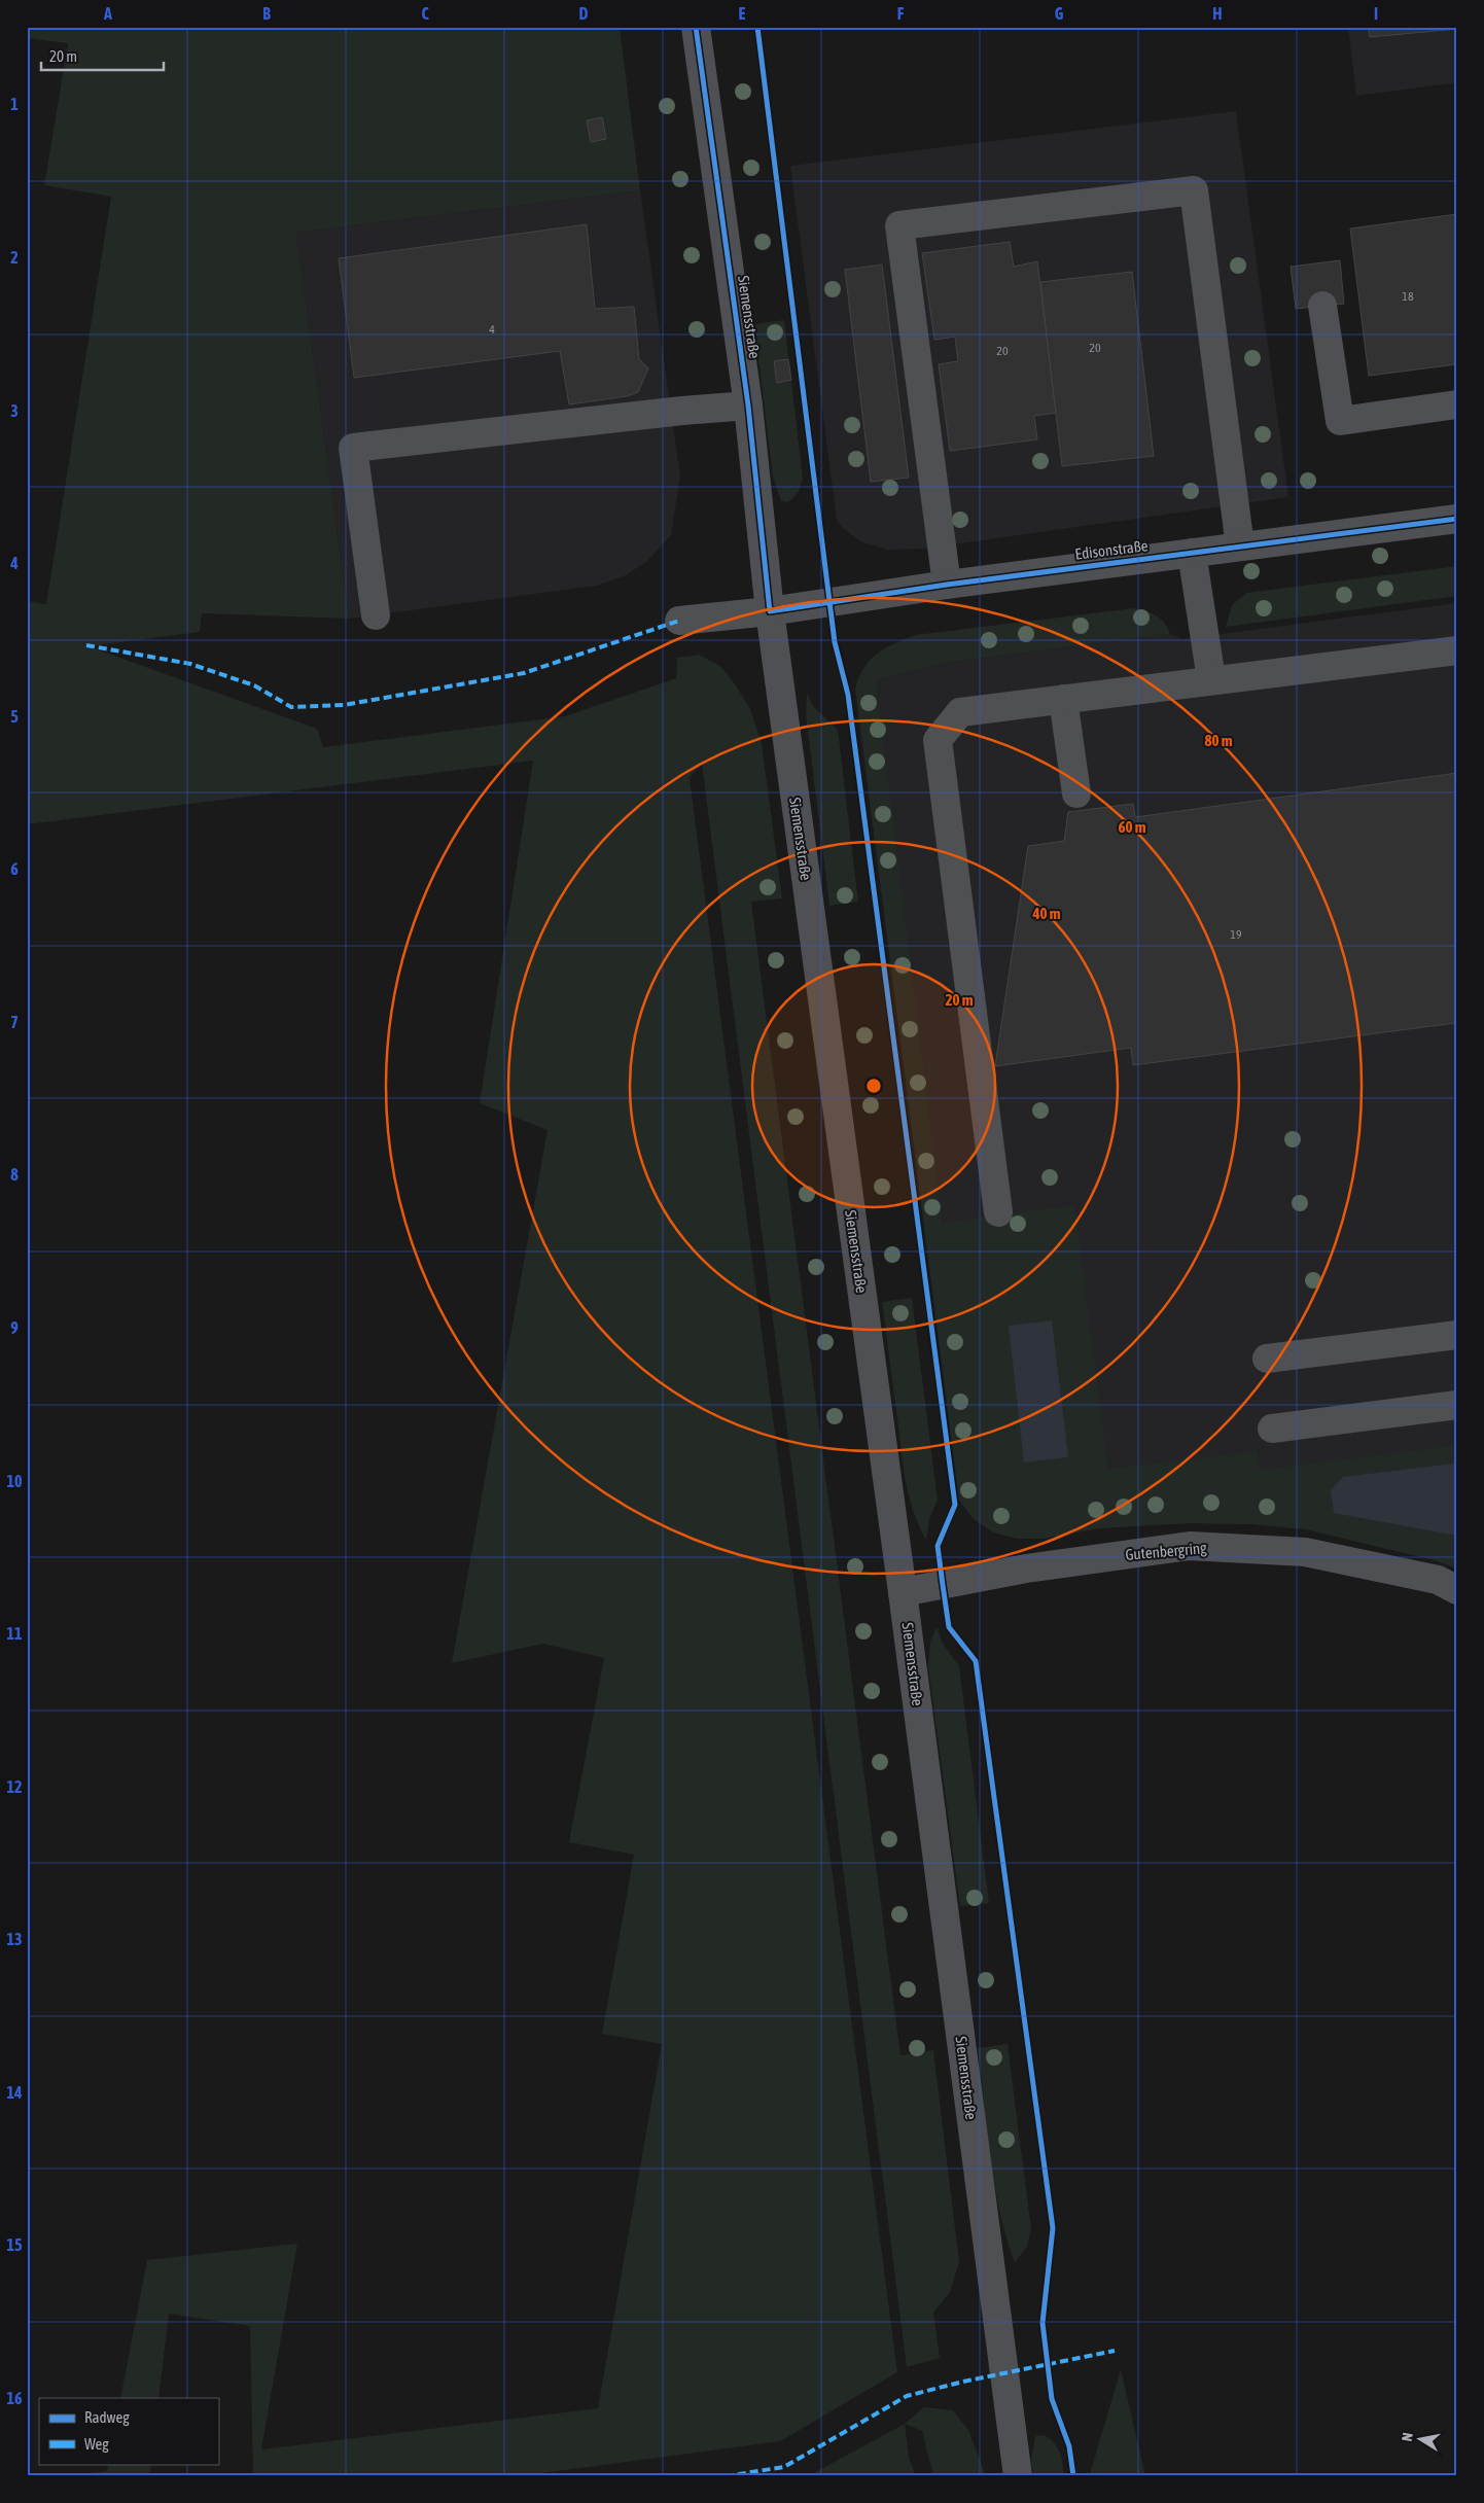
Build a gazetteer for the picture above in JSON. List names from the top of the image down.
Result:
{
  "streets": {
    "street": ["Siemensstraße", "Edisonstraße", "Gutenbergring"]
  },
  "crossings": [
    ["Siemensstraße", "Edisonstraße"],
    ["Siemensstraße", "Gutenbergring"]
  ],
  "house_numbers": [
    "18",
    "4",
    "20",
    "20",
    "19"
  ],
  "legend": ["Radweg", "Weg"],
  "scale_bar": "20 m",
  "north": "left",
  "grid": {
    "columns": [
      "A",
      "B",
      "C",
      "D",
      "E",
      "F",
      "G",
      "H",
      "I"
    ],
    "rows": [
      "1",
      "2",
      "3",
      "4",
      "5",
      "6",
      "7",
      "8",
      "9",
      "10",
      "11",
      "12",
      "13",
      "14",
      "15",
      "16"
    ]
  },
  "rings": [
    "80 m",
    "60 m",
    "40 m",
    "20 m"
  ]
}
